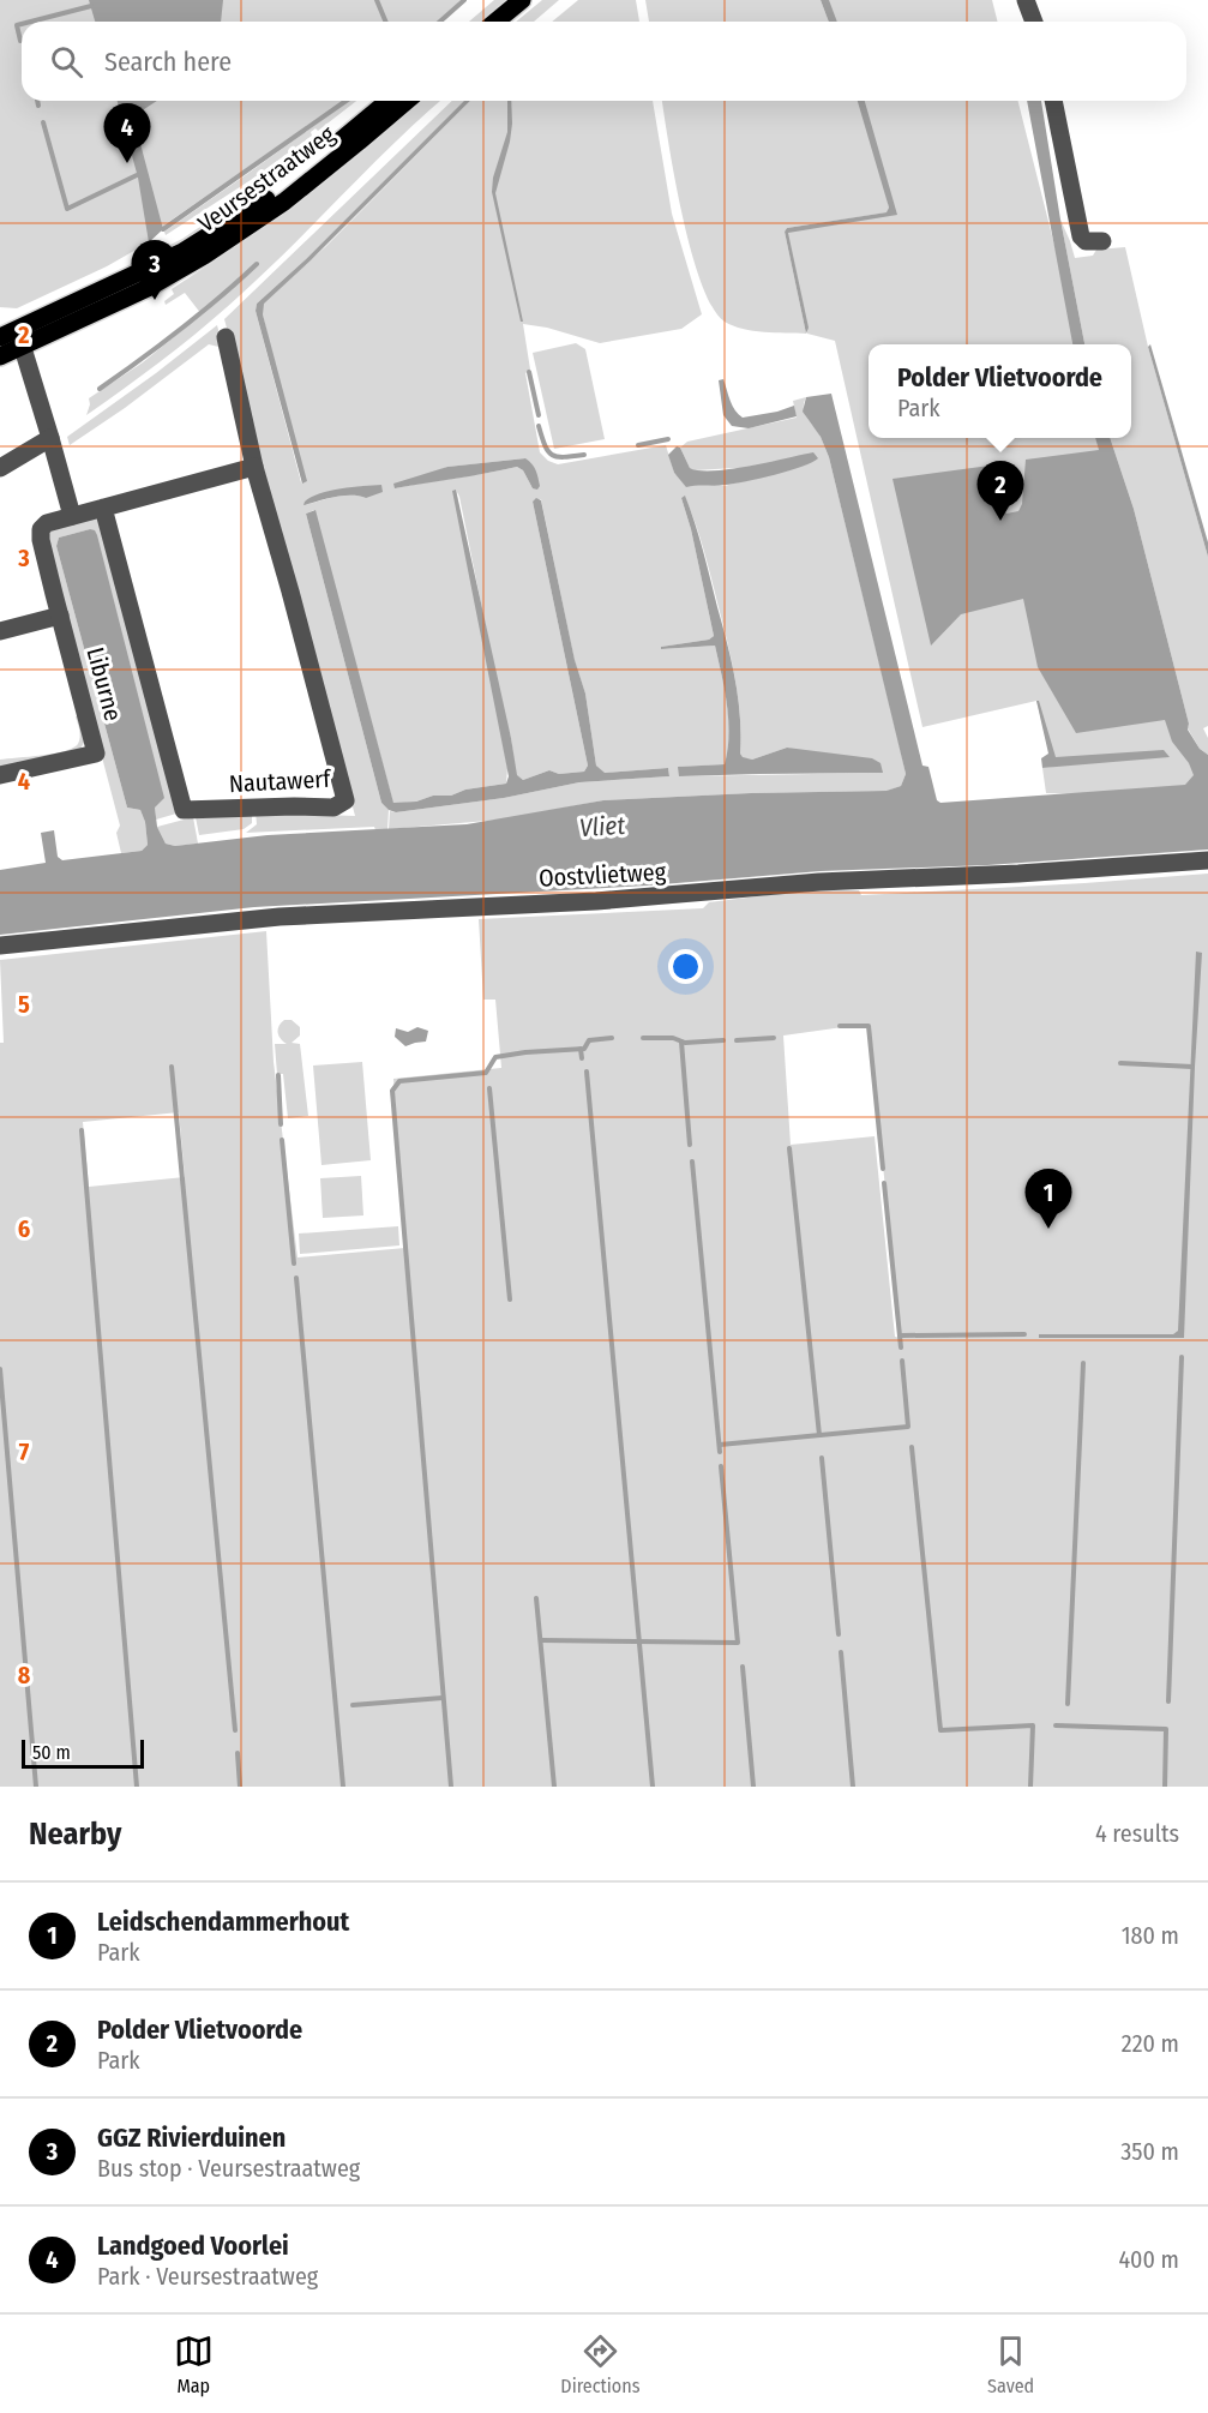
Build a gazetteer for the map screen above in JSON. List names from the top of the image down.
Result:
{
  "streets": {
    "main road": ["Veursestraatweg"],
    "street": ["Liburne", "Nautawerf", "Oostvlietweg"]
  },
  "water": ["Vliet"],
  "scale_bar": "50 m",
  "page": {
    "search": "Search here",
    "pins": [
      "4",
      "3",
      "2",
      "1"
    ],
    "popup": ["Polder Vlietvoorde", "Park"],
    "scale": "50 m",
    "heading": ["Nearby", "4 results"],
    "list": [
      {
        "mark": "1",
        "name": "Leidschendammerhout",
        "note": "Park",
        "value": "180 m"
      },
      {
        "mark": "2",
        "name": "Polder Vlietvoorde",
        "note": "Park",
        "value": "220 m"
      },
      {
        "mark": "3",
        "name": "GGZ Rivierduinen",
        "note": "Bus stop · Veursestraatweg",
        "value": "350 m"
      },
      {
        "mark": "4",
        "name": "Landgoed Voorlei",
        "note": "Park · Veursestraatweg",
        "value": "400 m"
      }
    ],
    "nav": ["Map", "Directions", "Saved"]
  },
  "grid": {
    "rows": [
      "2",
      "3",
      "4",
      "5",
      "6",
      "7",
      "8"
    ]
  }
}
